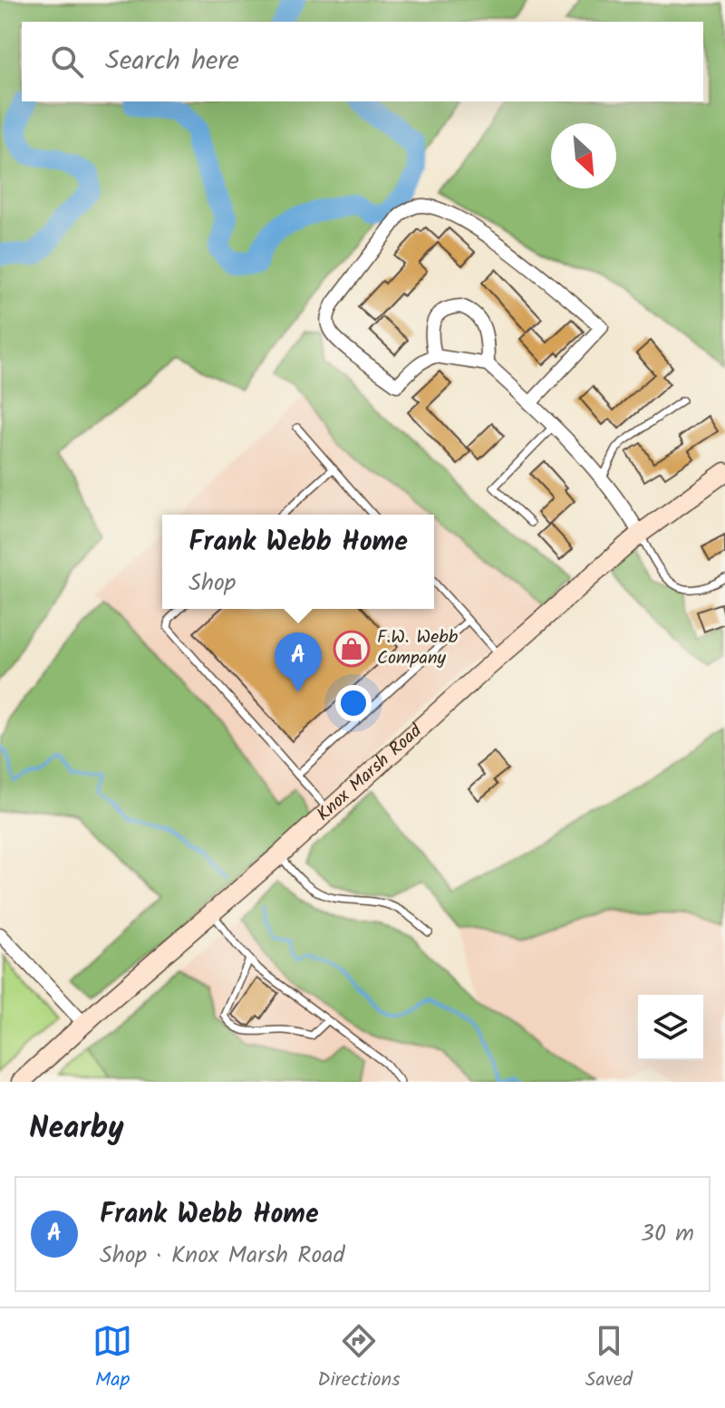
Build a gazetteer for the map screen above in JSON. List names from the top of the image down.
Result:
{
  "streets": {
    "main road": ["Knox Marsh Road"]
  },
  "places": {
    "shop": ["F.W. Webb Company"]
  },
  "north": "bottom right",
  "page": {
    "search": "Search here",
    "popup": ["Frank Webb Home", "Shop"],
    "pins": "A",
    "heading": "Nearby",
    "list": [
      {
        "mark": "A",
        "name": "Frank Webb Home",
        "note": "Shop · Knox Marsh Road",
        "value": "30 m"
      }
    ],
    "nav": ["Map", "Directions", "Saved"]
  }
}
